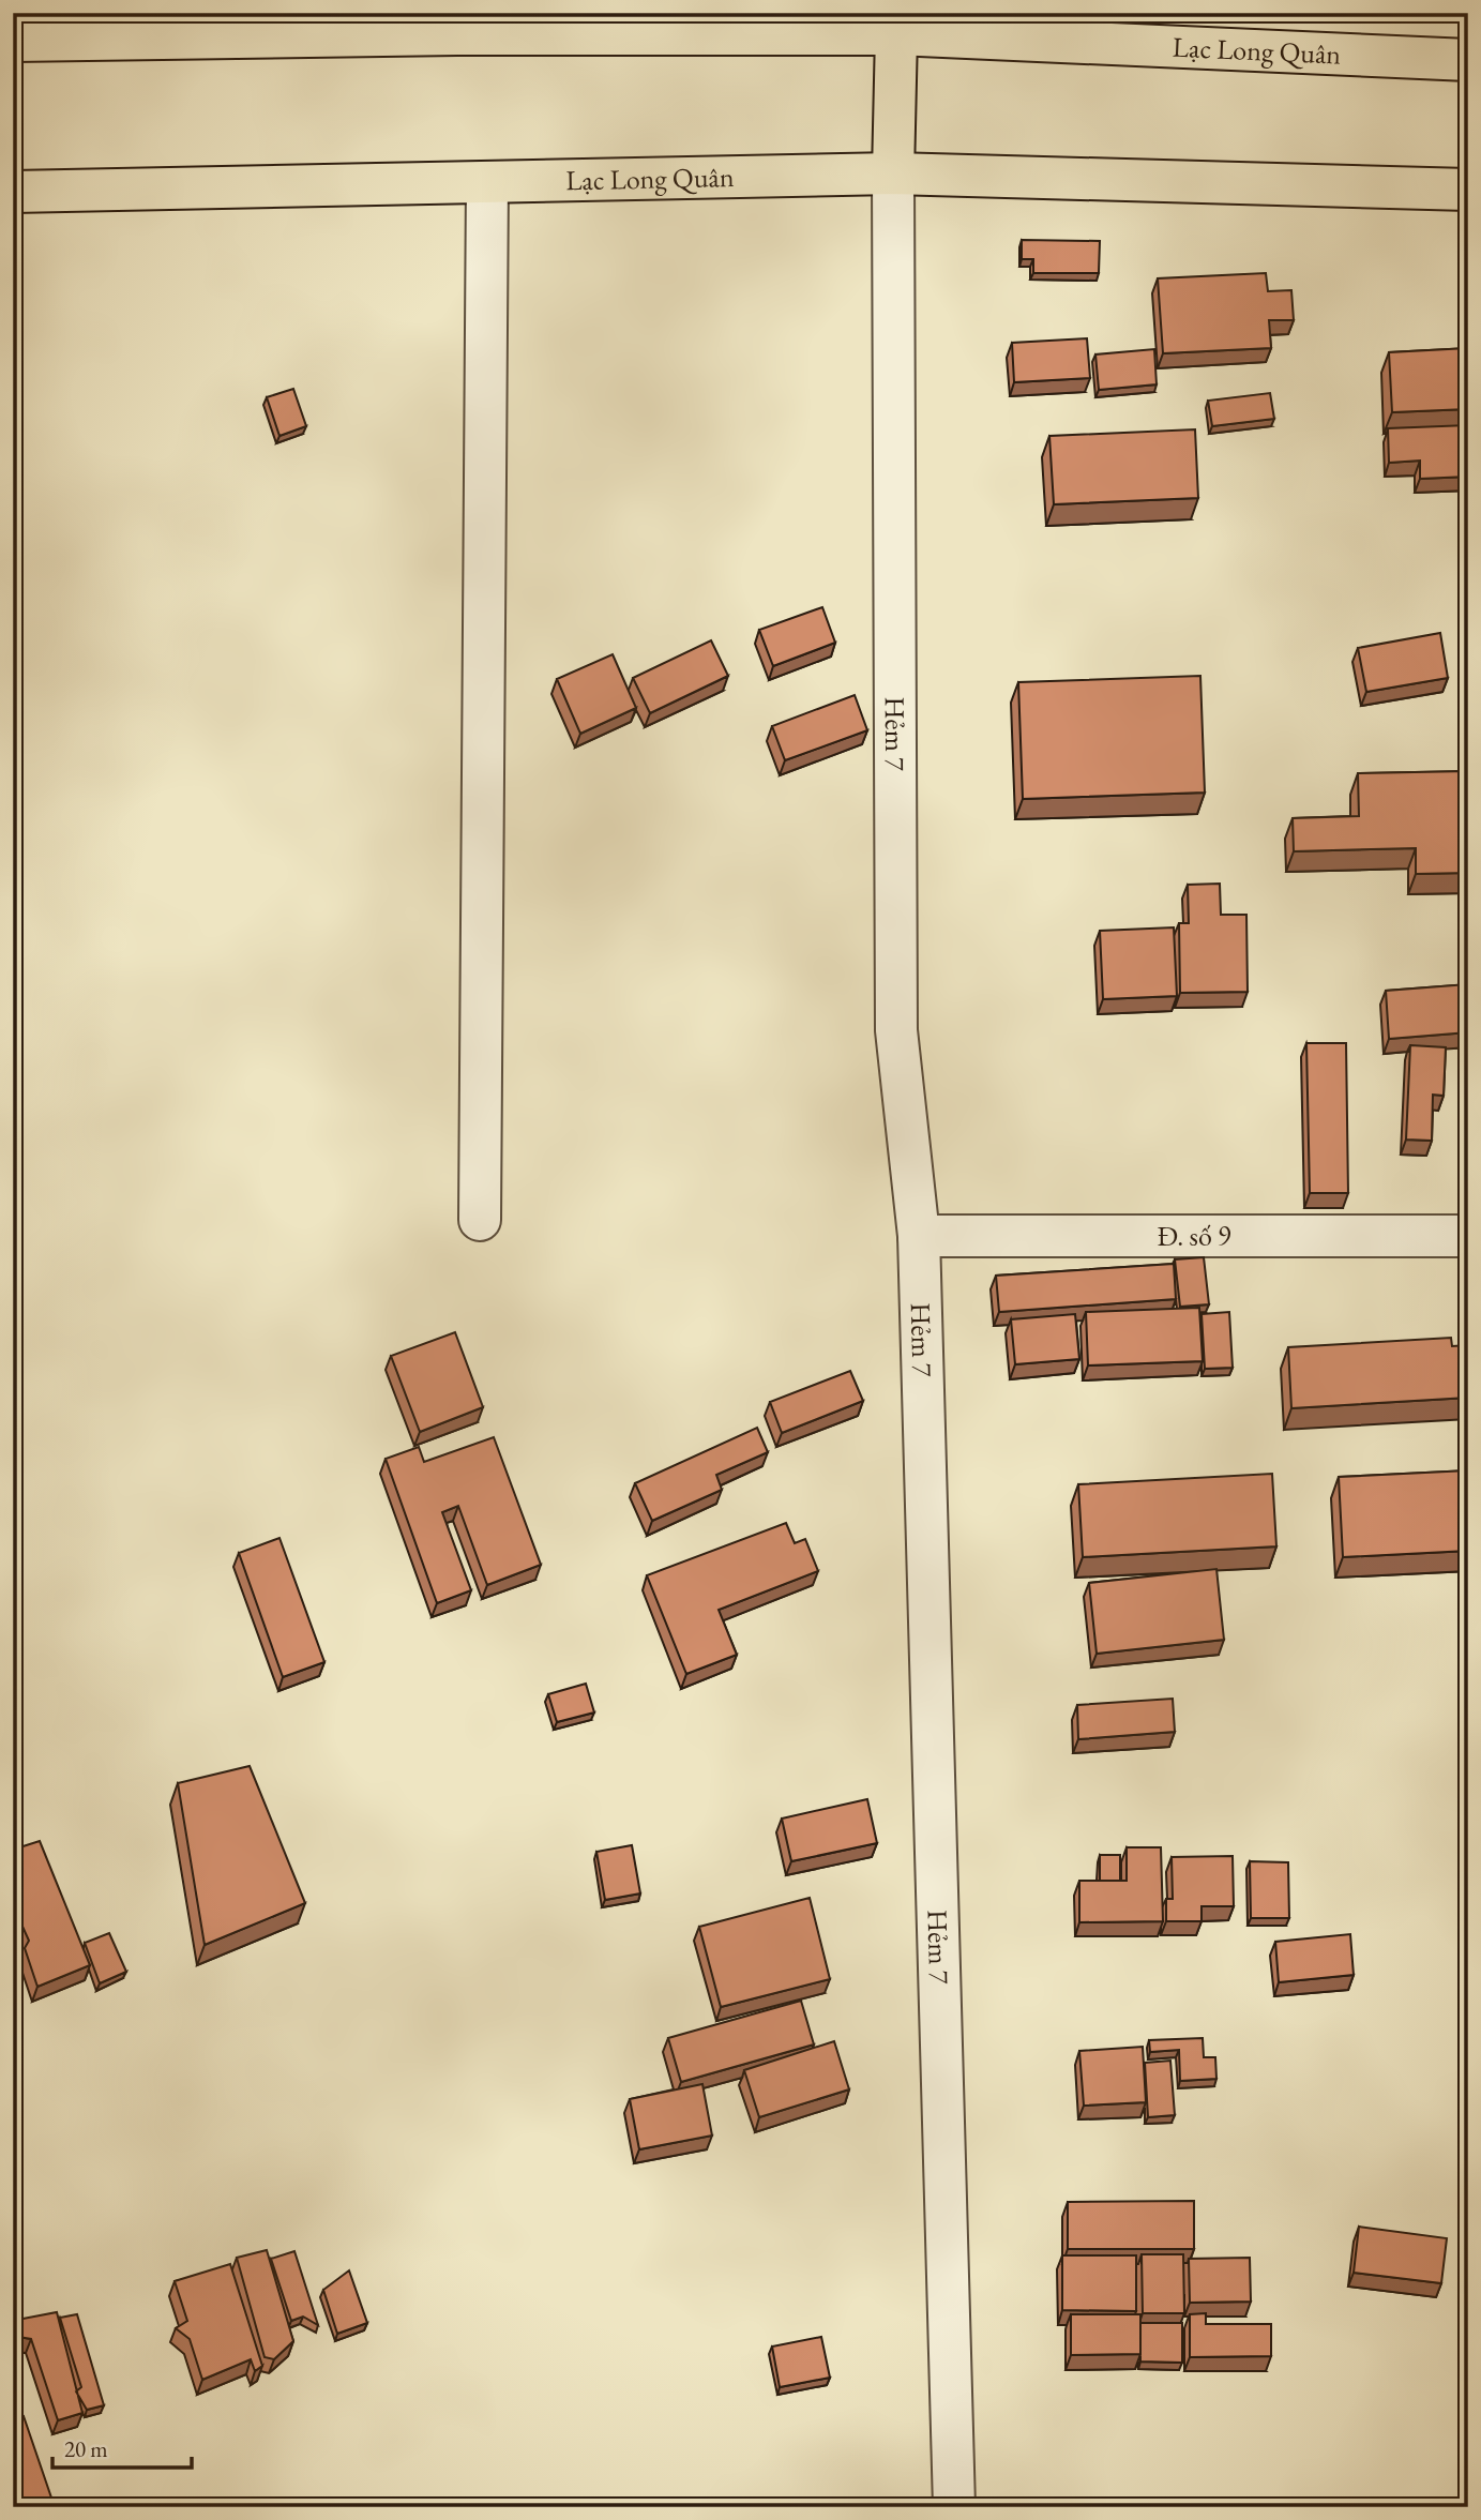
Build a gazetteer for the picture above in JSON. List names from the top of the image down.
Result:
{
  "streets": {
    "main road": ["Lạc Long Quân"],
    "street": ["Hẻm 7", "Đ. số 9"]
  },
  "crossings": [
    ["Lạc Long Quân", "Hẻm 7"],
    ["Hẻm 7", "Đ. số 9"]
  ],
  "scale_bar": "20 m"
}
